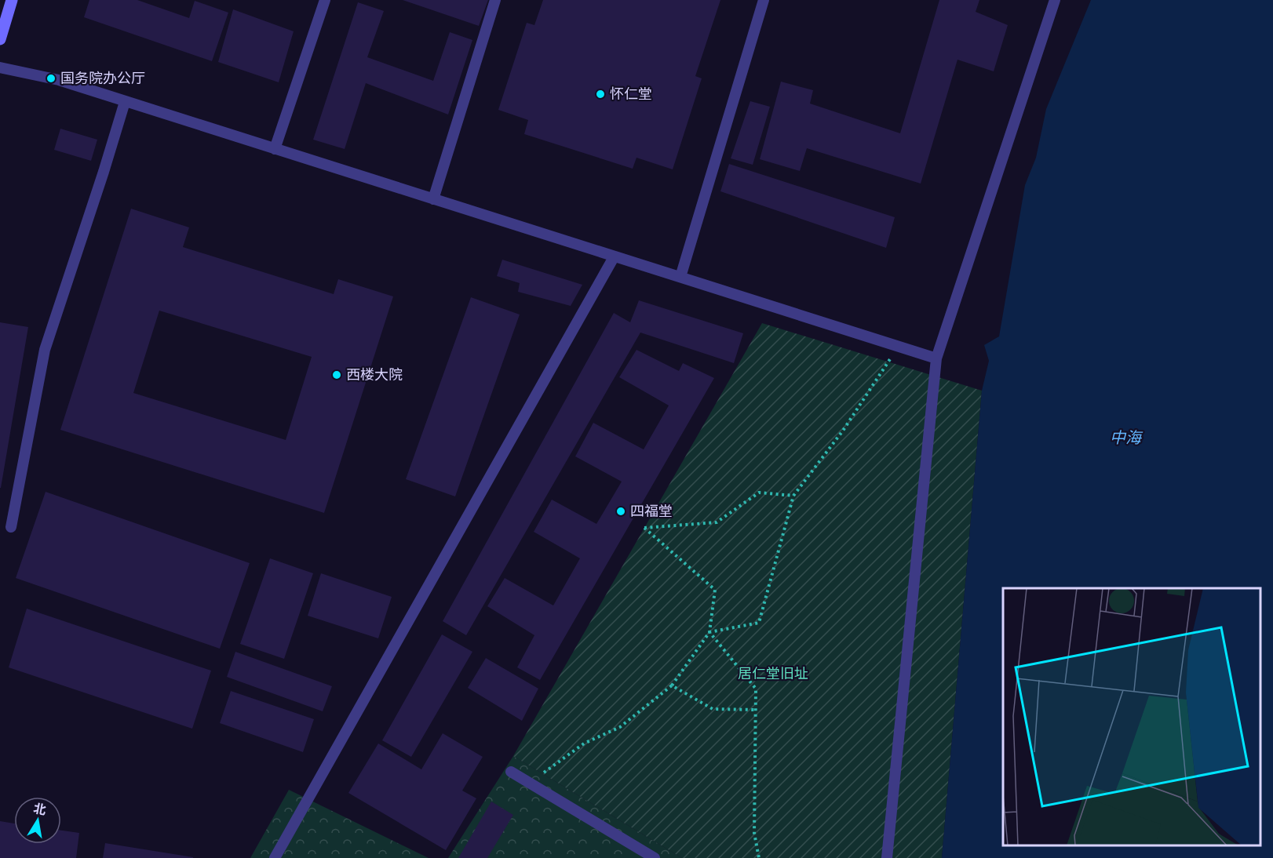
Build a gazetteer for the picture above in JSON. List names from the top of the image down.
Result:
{
  "water": ["中海"],
  "parks": ["居仁堂旧址"],
  "places": [
    "国务院办公厅",
    "怀仁堂",
    "西楼大院",
    "四福堂"
  ],
  "north": "top"
}
